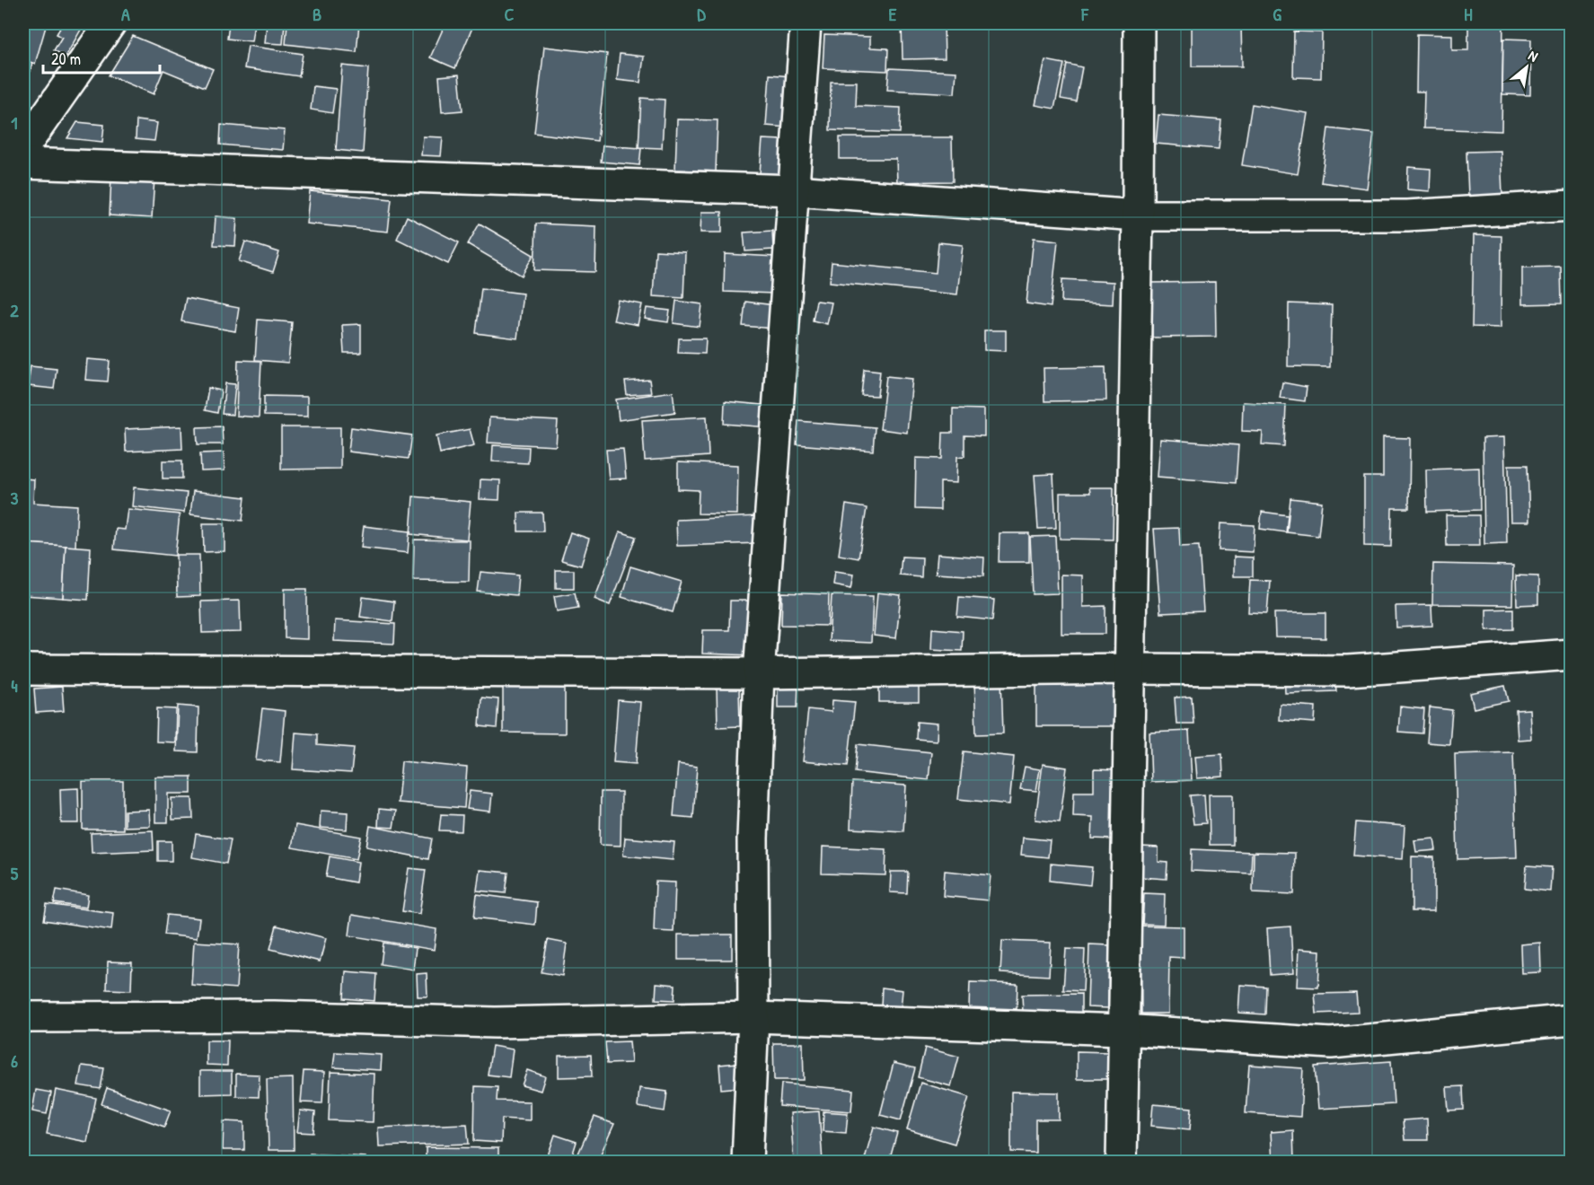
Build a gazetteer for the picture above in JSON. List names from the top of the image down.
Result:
{
  "scale_bar": "20 m",
  "north": "top right",
  "grid": {
    "columns": [
      "A",
      "B",
      "C",
      "D",
      "E",
      "F",
      "G",
      "H"
    ],
    "rows": [
      "1",
      "2",
      "3",
      "4",
      "5",
      "6"
    ]
  }
}
